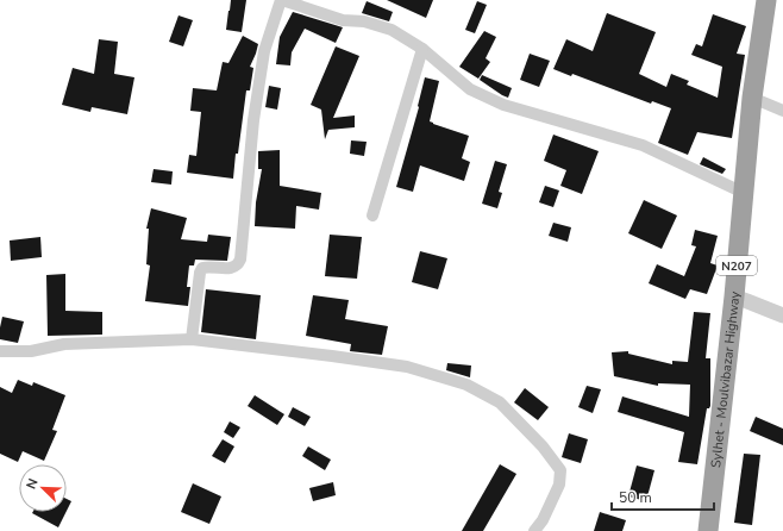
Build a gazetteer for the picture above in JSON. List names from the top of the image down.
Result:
{
  "streets": {
    "highway": ["N207", "Sylhet - Moulvibazar Highway"]
  },
  "scale_bar": "50 m",
  "north": "top left"
}
